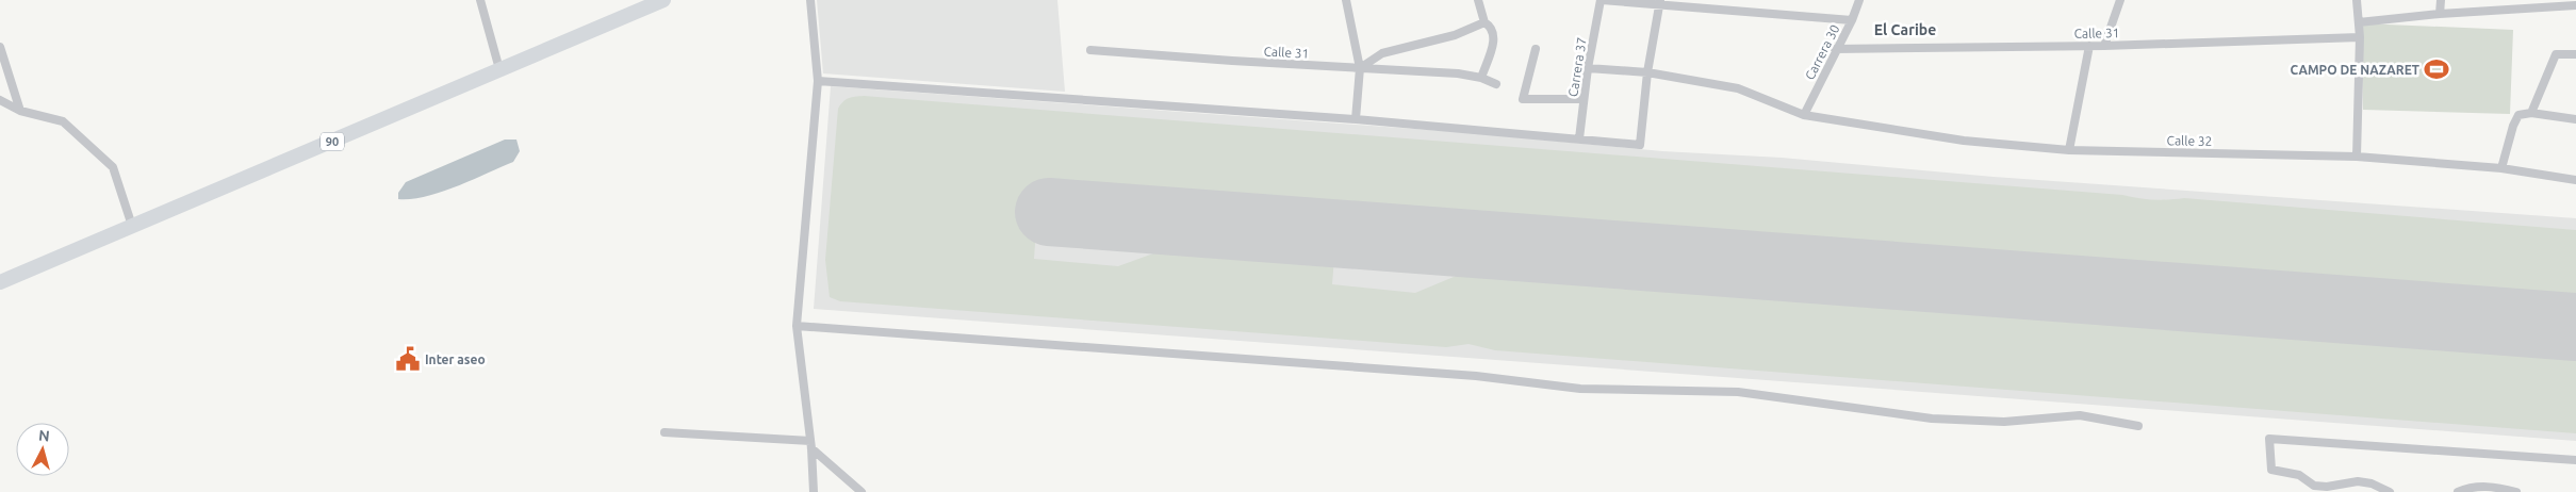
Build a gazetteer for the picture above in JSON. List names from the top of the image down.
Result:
{
  "streets": {
    "highway": ["90"],
    "street": [
      "Calle 31",
      "Carrera 30",
      "Carrera 37",
      "Calle 32"
    ]
  },
  "crossings": [
    ["Calle 31", "Carrera 30"],
    ["Carrera 30", "Calle 32"],
    ["Carrera 37", "Calle 32"]
  ],
  "districts": ["El Caribe"],
  "places": {
    "sports": ["CAMPO DE NAZARET"],
    "public building": ["Inter aseo"]
  },
  "north": "top"
}
